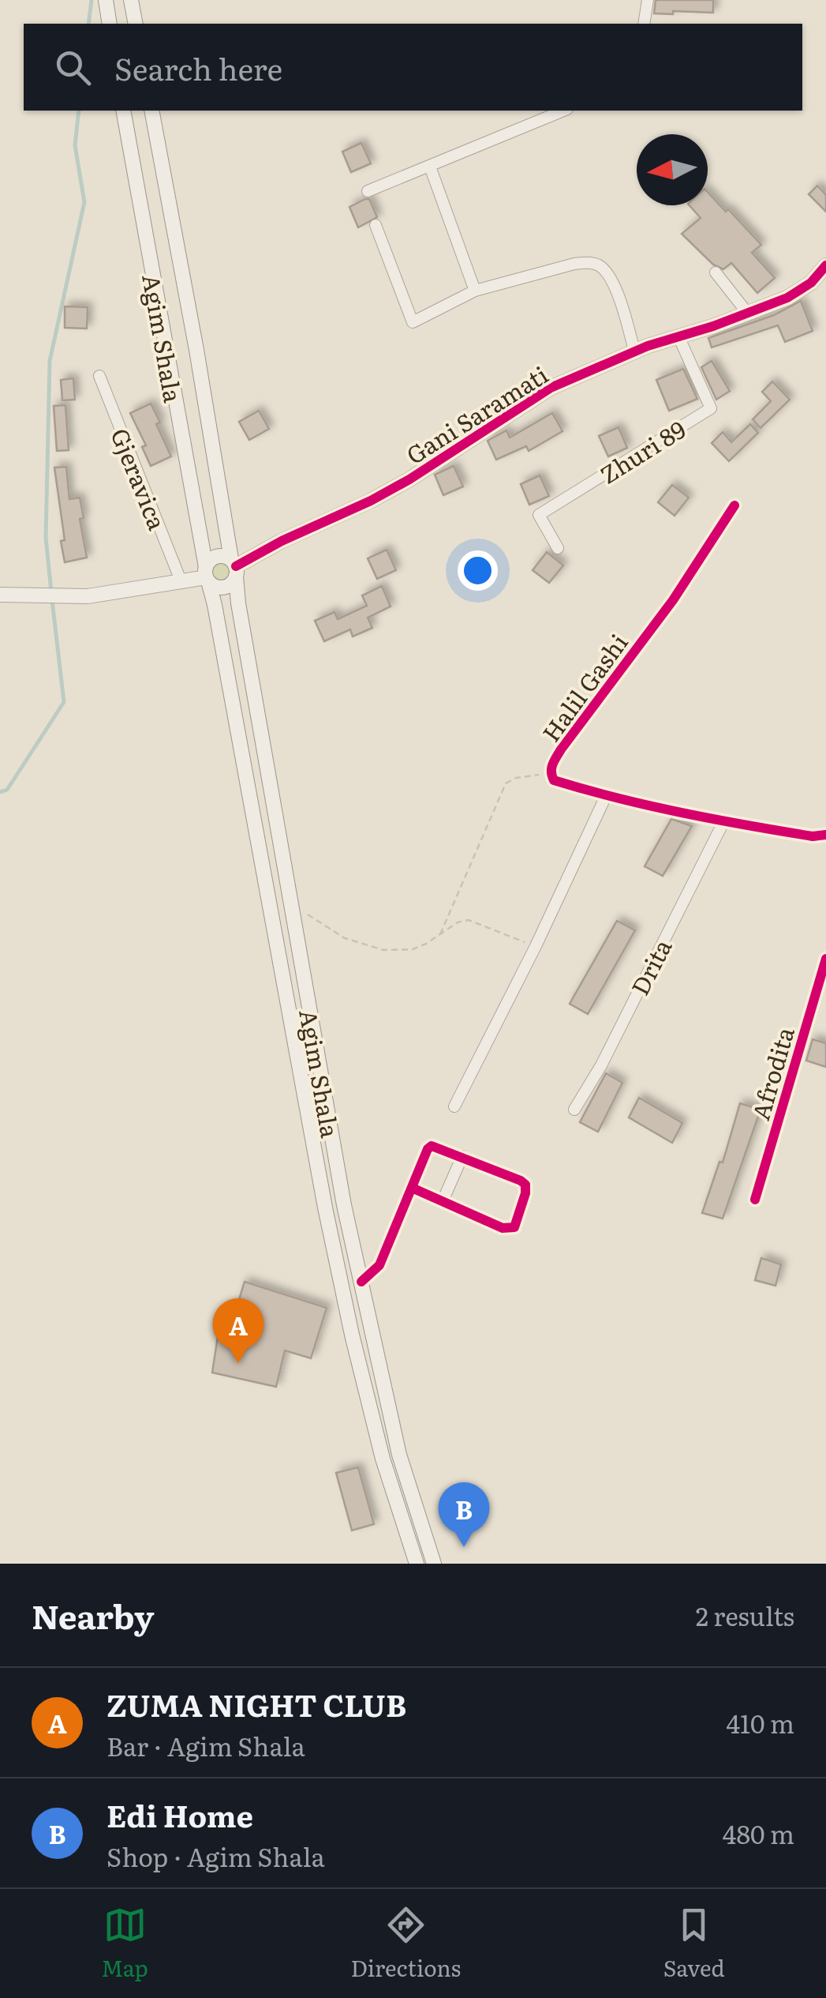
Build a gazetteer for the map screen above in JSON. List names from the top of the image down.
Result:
{
  "streets": {
    "main road": ["Agim Shala", "Gani Saramati"],
    "street": [
      "Zhuri 89",
      "Gjeravica",
      "Halil Gashi",
      "Drita",
      "Afrodita"
    ]
  },
  "crossings": [
    ["Agim Shala", "Gani Saramati"],
    ["Gani Saramati", "Zhuri 89"],
    ["Halil Gashi", "Drita"]
  ],
  "north": "left",
  "page": {
    "search": "Search here",
    "pins": ["A", "B"],
    "heading": ["Nearby", "2 results"],
    "list": [
      {
        "mark": "A",
        "name": "ZUMA NIGHT CLUB",
        "note": "Bar · Agim Shala",
        "value": "410 m"
      },
      {
        "mark": "B",
        "name": "Edi Home",
        "note": "Shop · Agim Shala",
        "value": "480 m"
      }
    ],
    "nav": ["Map", "Directions", "Saved"]
  }
}
